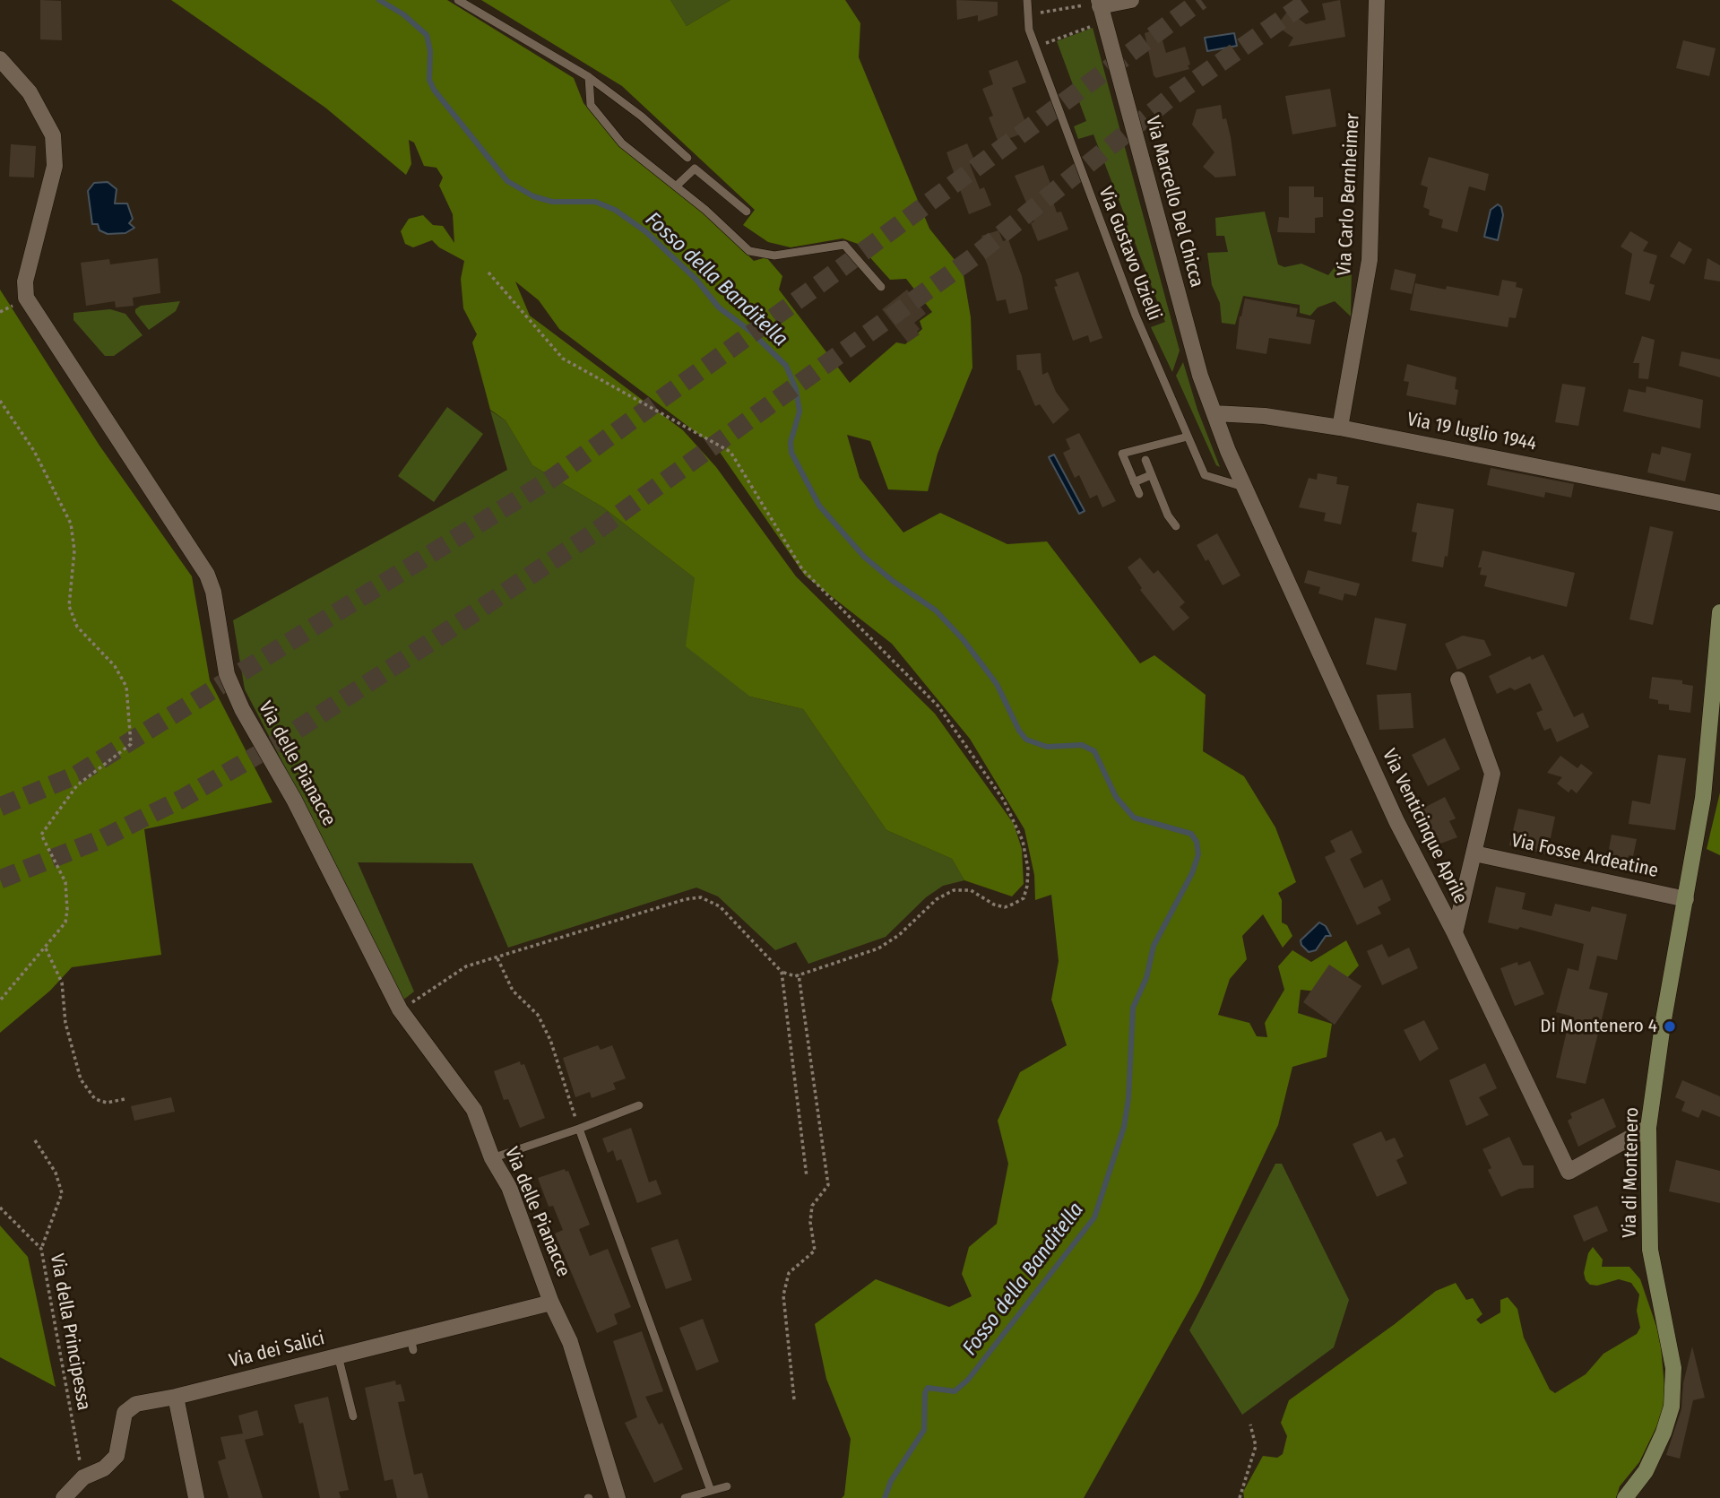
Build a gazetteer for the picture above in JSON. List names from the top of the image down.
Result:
{
  "streets": {
    "street": [
      "Via Carlo Bernheimer",
      "Via Marcello Del Chicca",
      "Via 19 luglio 1944",
      "Via delle Pianacce",
      "Via Venticinque Aprile",
      "Via Fosse Ardeatine",
      "Via di Montenero",
      "Via dei Salici"
    ],
    "lane": ["Via Gustavo Uzielli"],
    "path": ["Via della Principessa"]
  },
  "crossings": [
    ["Via Carlo Bernheimer", "Via 19 luglio 1944"],
    ["Via Marcello Del Chicca", "Via 19 luglio 1944"],
    ["Via Marcello Del Chicca", "Via Venticinque Aprile"],
    ["Via Gustavo Uzielli", "Via Venticinque Aprile"],
    ["Via 19 luglio 1944", "Via Venticinque Aprile"],
    ["Via delle Pianacce", "Via dei Salici"],
    ["Via Venticinque Aprile", "Via di Montenero"],
    ["Via Fosse Ardeatine", "Via di Montenero"],
    ["Via della Principessa", "Via dei Salici"]
  ],
  "water": ["Fosso della Banditella"],
  "places": ["Di Montenero 4"]
}
